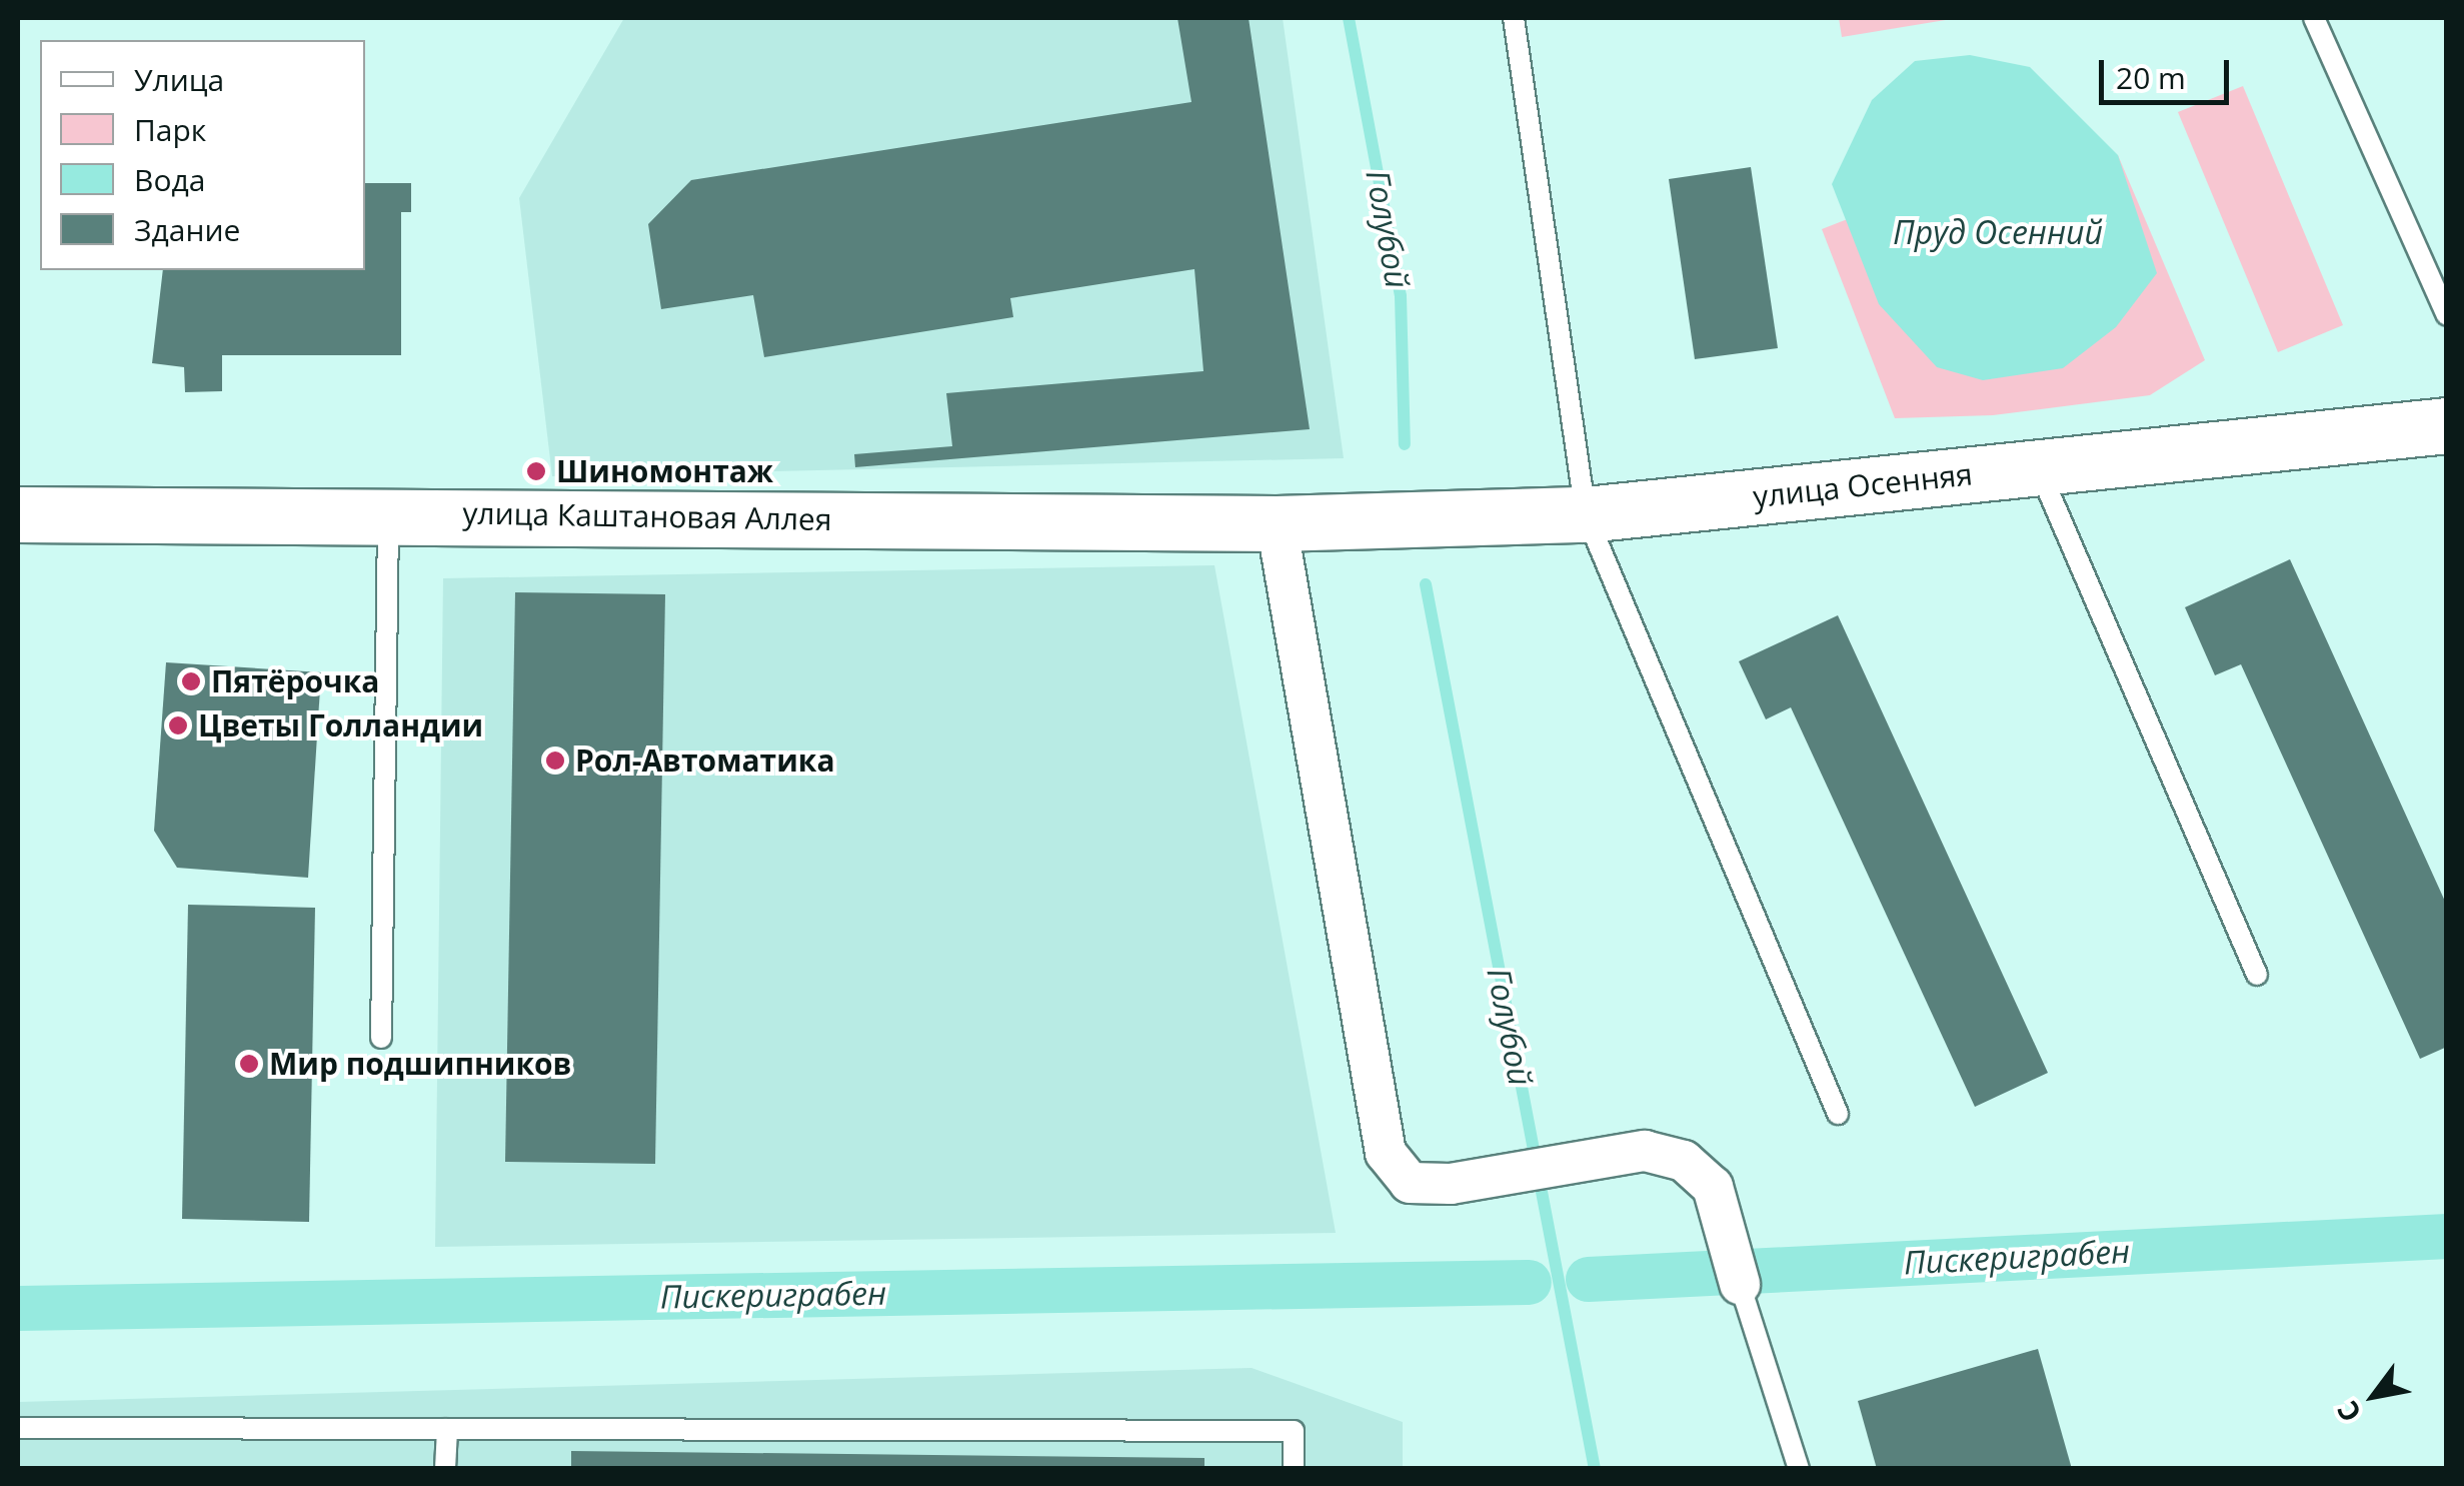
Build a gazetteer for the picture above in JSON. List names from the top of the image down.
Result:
{
  "streets": {
    "street": ["улица Осенняя", "улица Каштановая Аллея"]
  },
  "crossings": [
    ["улица Осенняя", "улица Каштановая Аллея"]
  ],
  "water": ["Голубой", "Пруд Осенний", "Пискериграбен"],
  "places": [
    "Шиномонтаж",
    "Пятёрочка",
    "Цветы Голландии",
    "Рол-Автоматика",
    "Мир подшипников"
  ],
  "legend": [
    "Улица",
    "Парк",
    "Вода",
    "Здание"
  ],
  "scale_bar": "20 m",
  "north": "bottom left"
}
